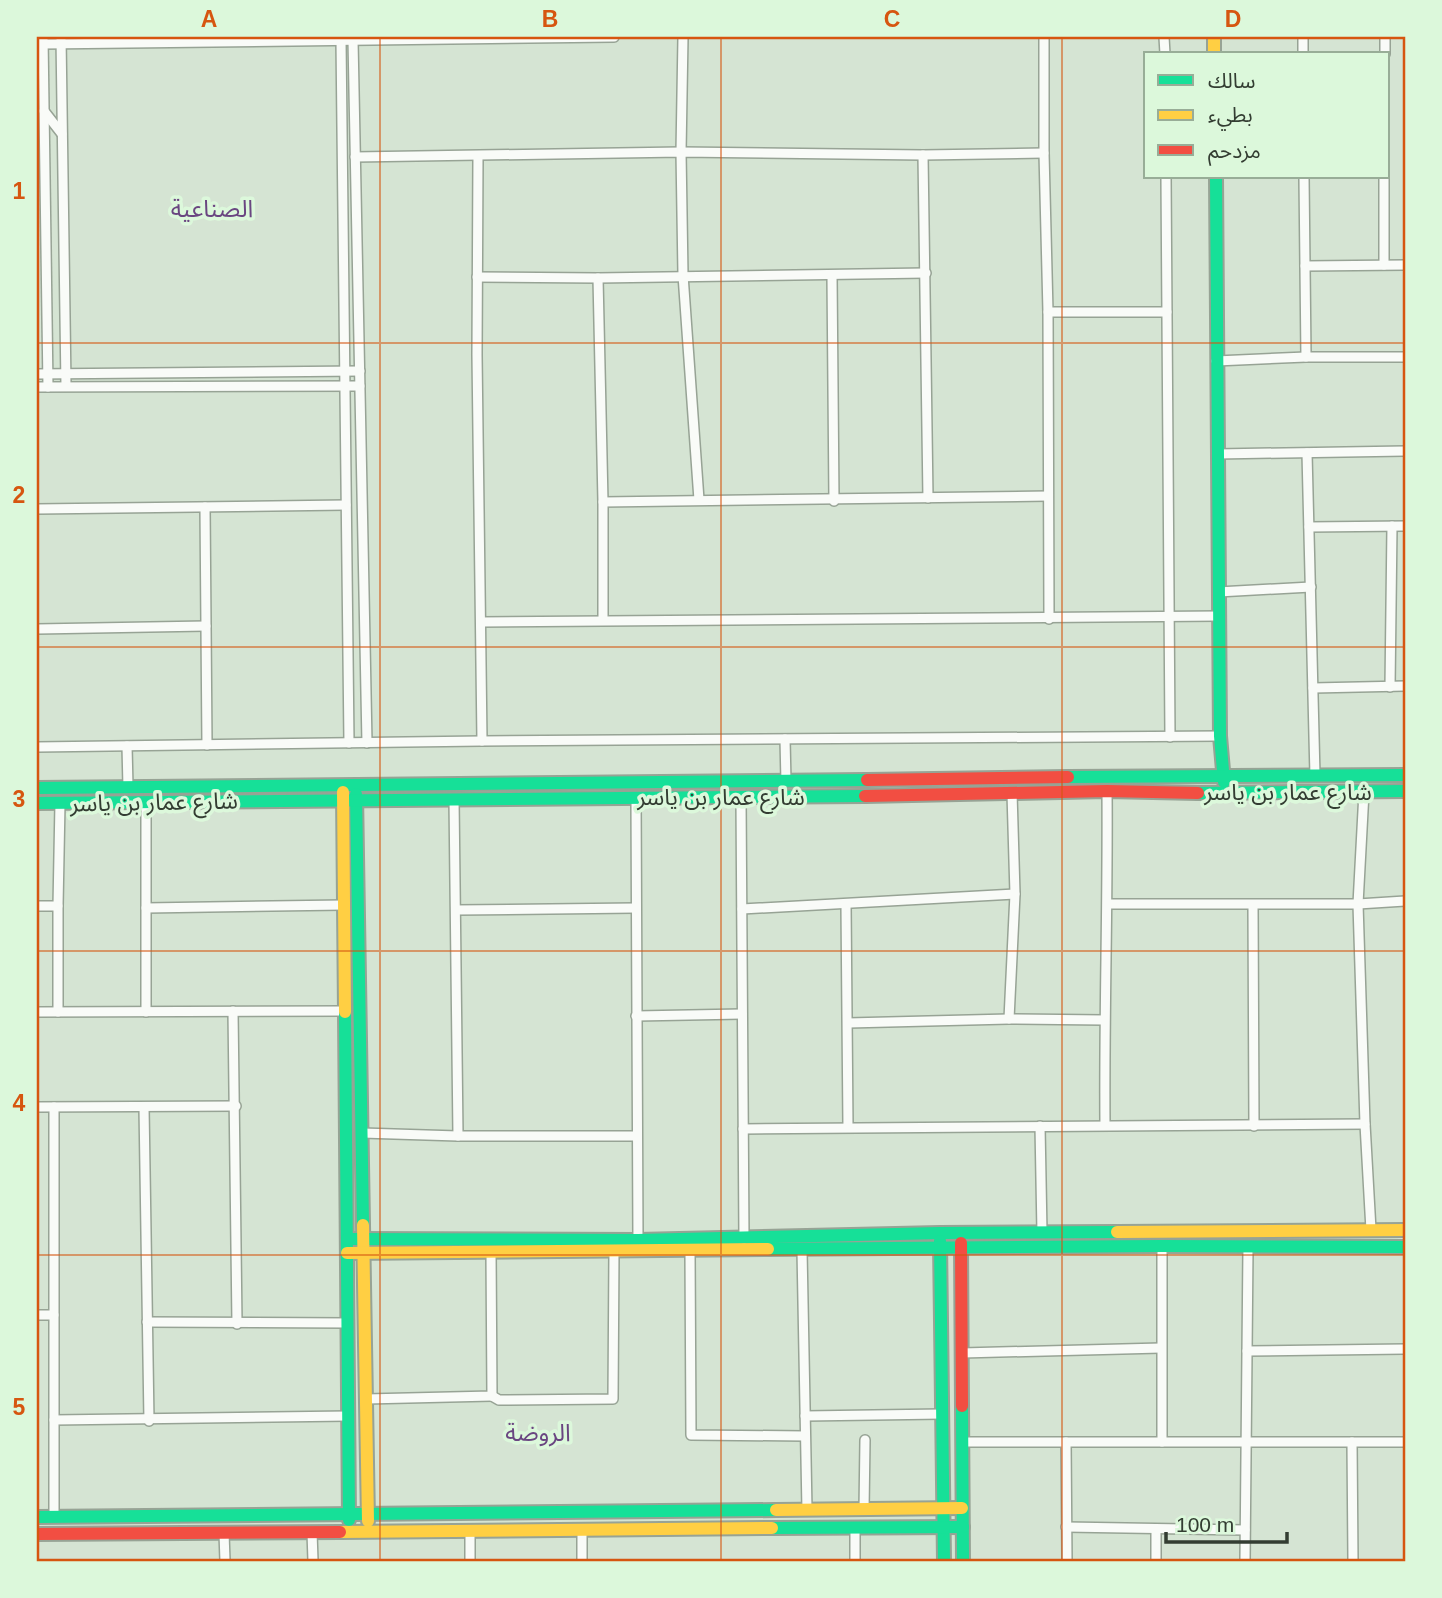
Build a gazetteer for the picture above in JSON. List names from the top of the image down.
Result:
{
  "streets": {
    "street": ["شارع عمار بن ياسر"]
  },
  "districts": ["الصناعية", "الروضة"],
  "legend": ["سالك", "بطيء", "مزدحم"],
  "scale_bar": "100 m",
  "grid": {
    "columns": [
      "A",
      "B",
      "C",
      "D"
    ],
    "rows": [
      "1",
      "2",
      "3",
      "4",
      "5"
    ]
  }
}
